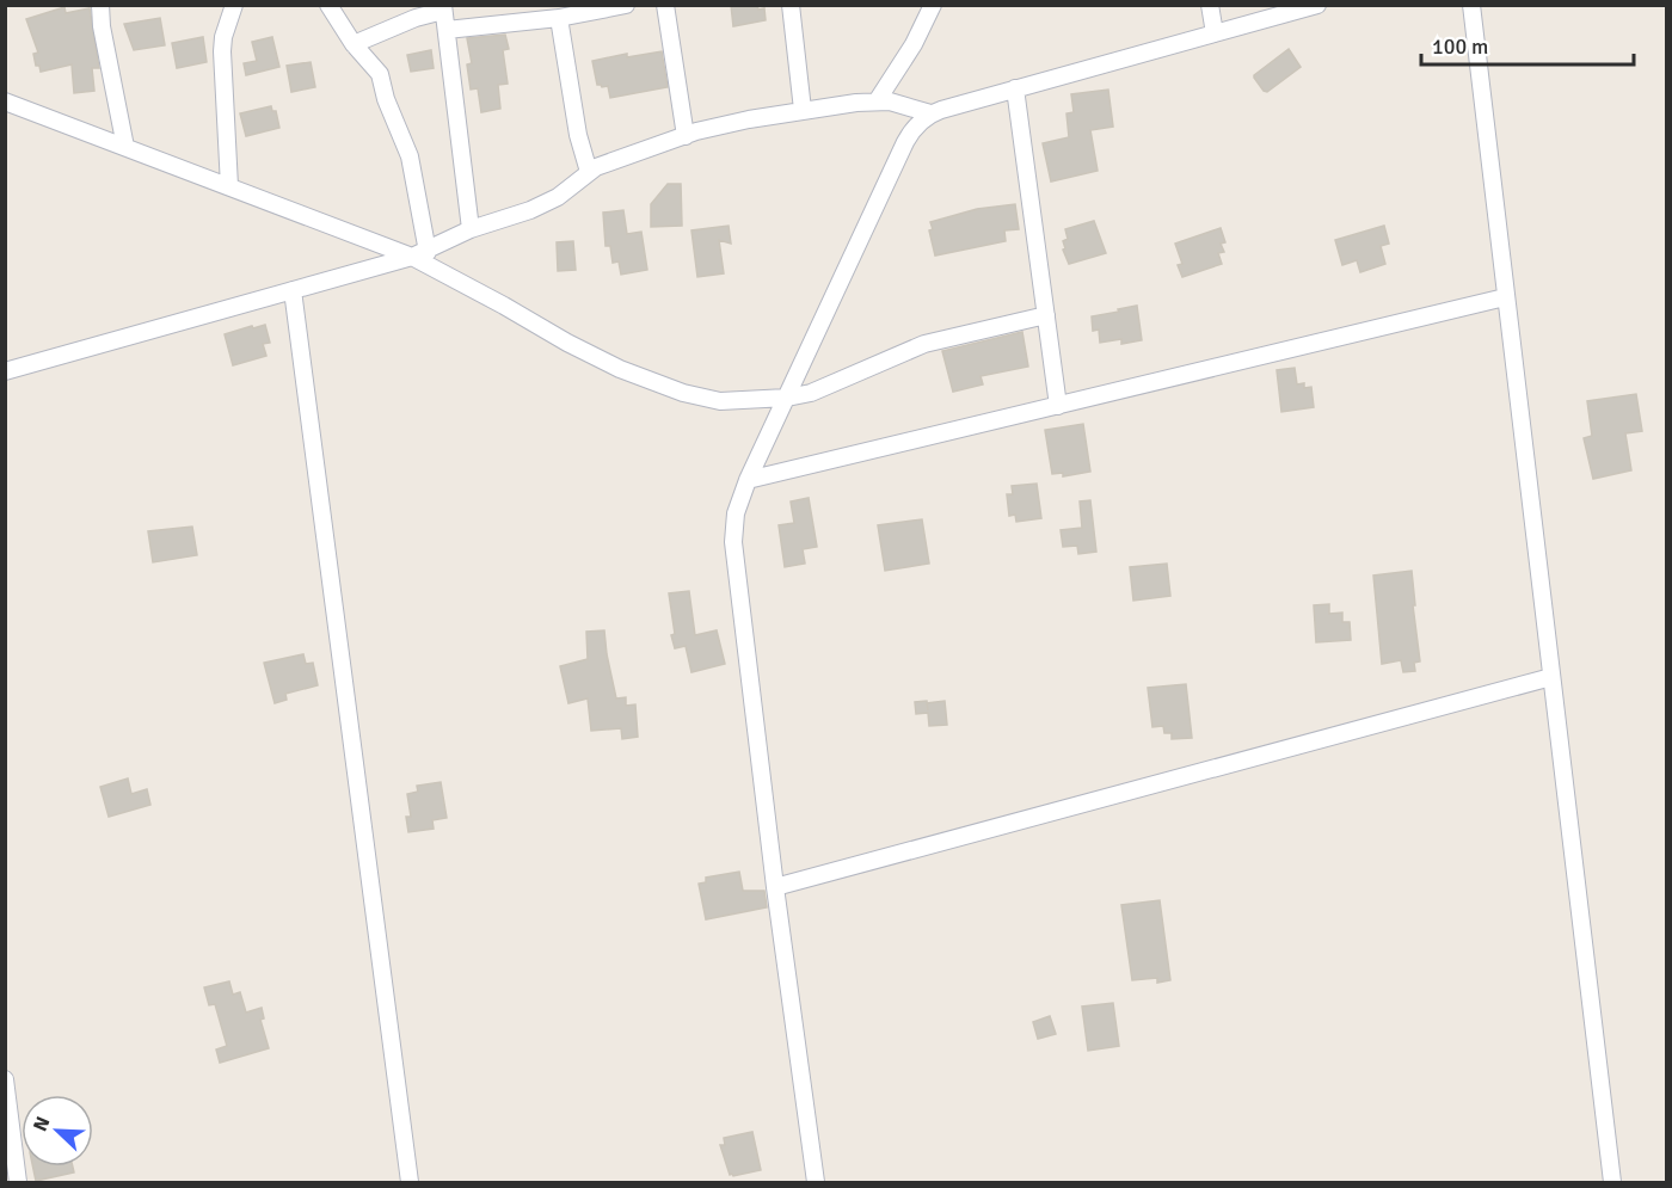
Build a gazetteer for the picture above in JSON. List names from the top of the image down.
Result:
{
  "scale_bar": "100 m",
  "north": "top left"
}
